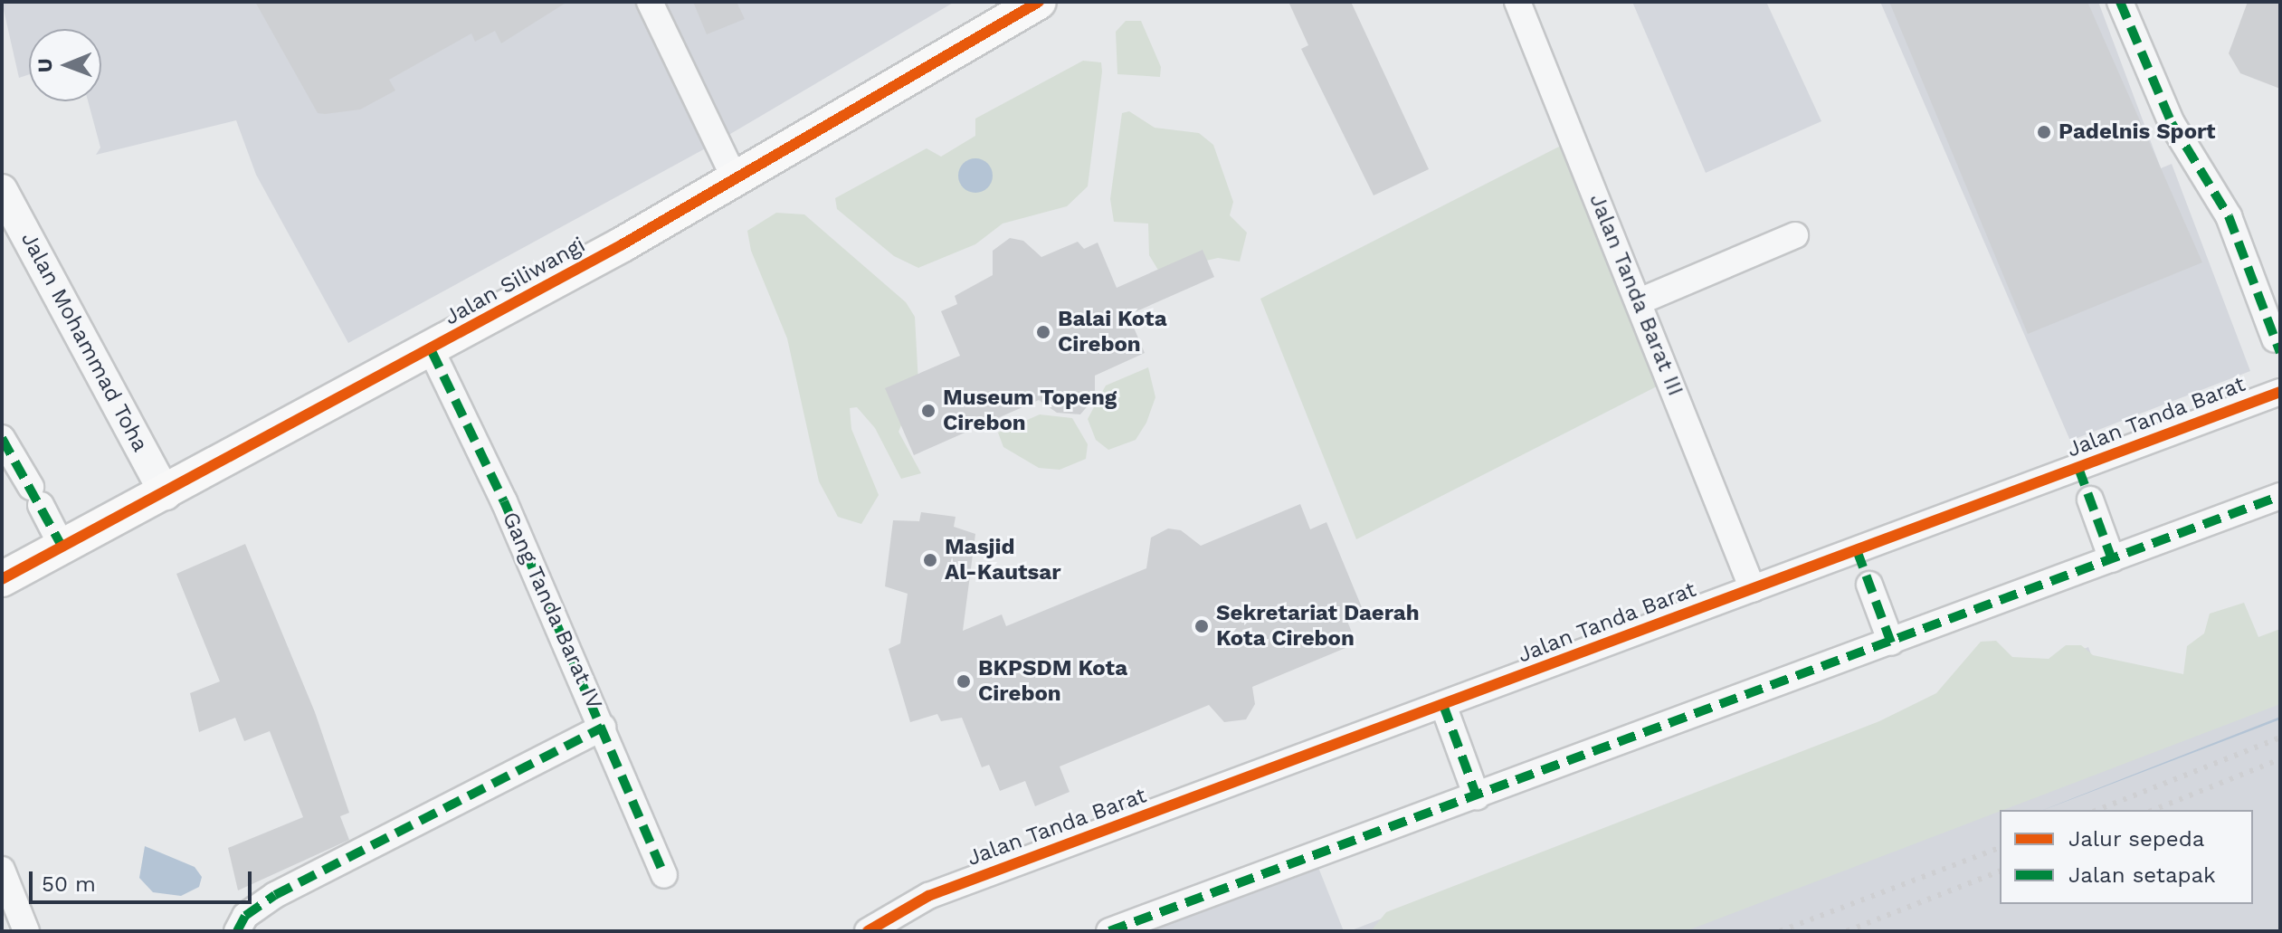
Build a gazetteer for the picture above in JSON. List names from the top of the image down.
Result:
{
  "streets": {
    "main road": ["Jalan Siliwangi"],
    "street": [
      "Jalan Tanda Barat III",
      "Jalan Mohammad Toha",
      "Jalan Tanda Barat",
      "Gang Tanda Barat IV"
    ]
  },
  "crossings": [
    ["Jalan Siliwangi", "Jalan Mohammad Toha"],
    ["Jalan Siliwangi", "Gang Tanda Barat IV"],
    ["Jalan Tanda Barat III", "Jalan Tanda Barat"]
  ],
  "places": [
    "Padelnis Sport",
    "Balai Kota Cirebon",
    "Museum Topeng Cirebon",
    "Masjid Al-Kautsar",
    "Sekretariat Daerah Kota Cirebon",
    "BKPSDM Kota Cirebon"
  ],
  "legend": ["Jalur sepeda", "Jalan setapak"],
  "scale_bar": "50 m",
  "north": "left"
}
